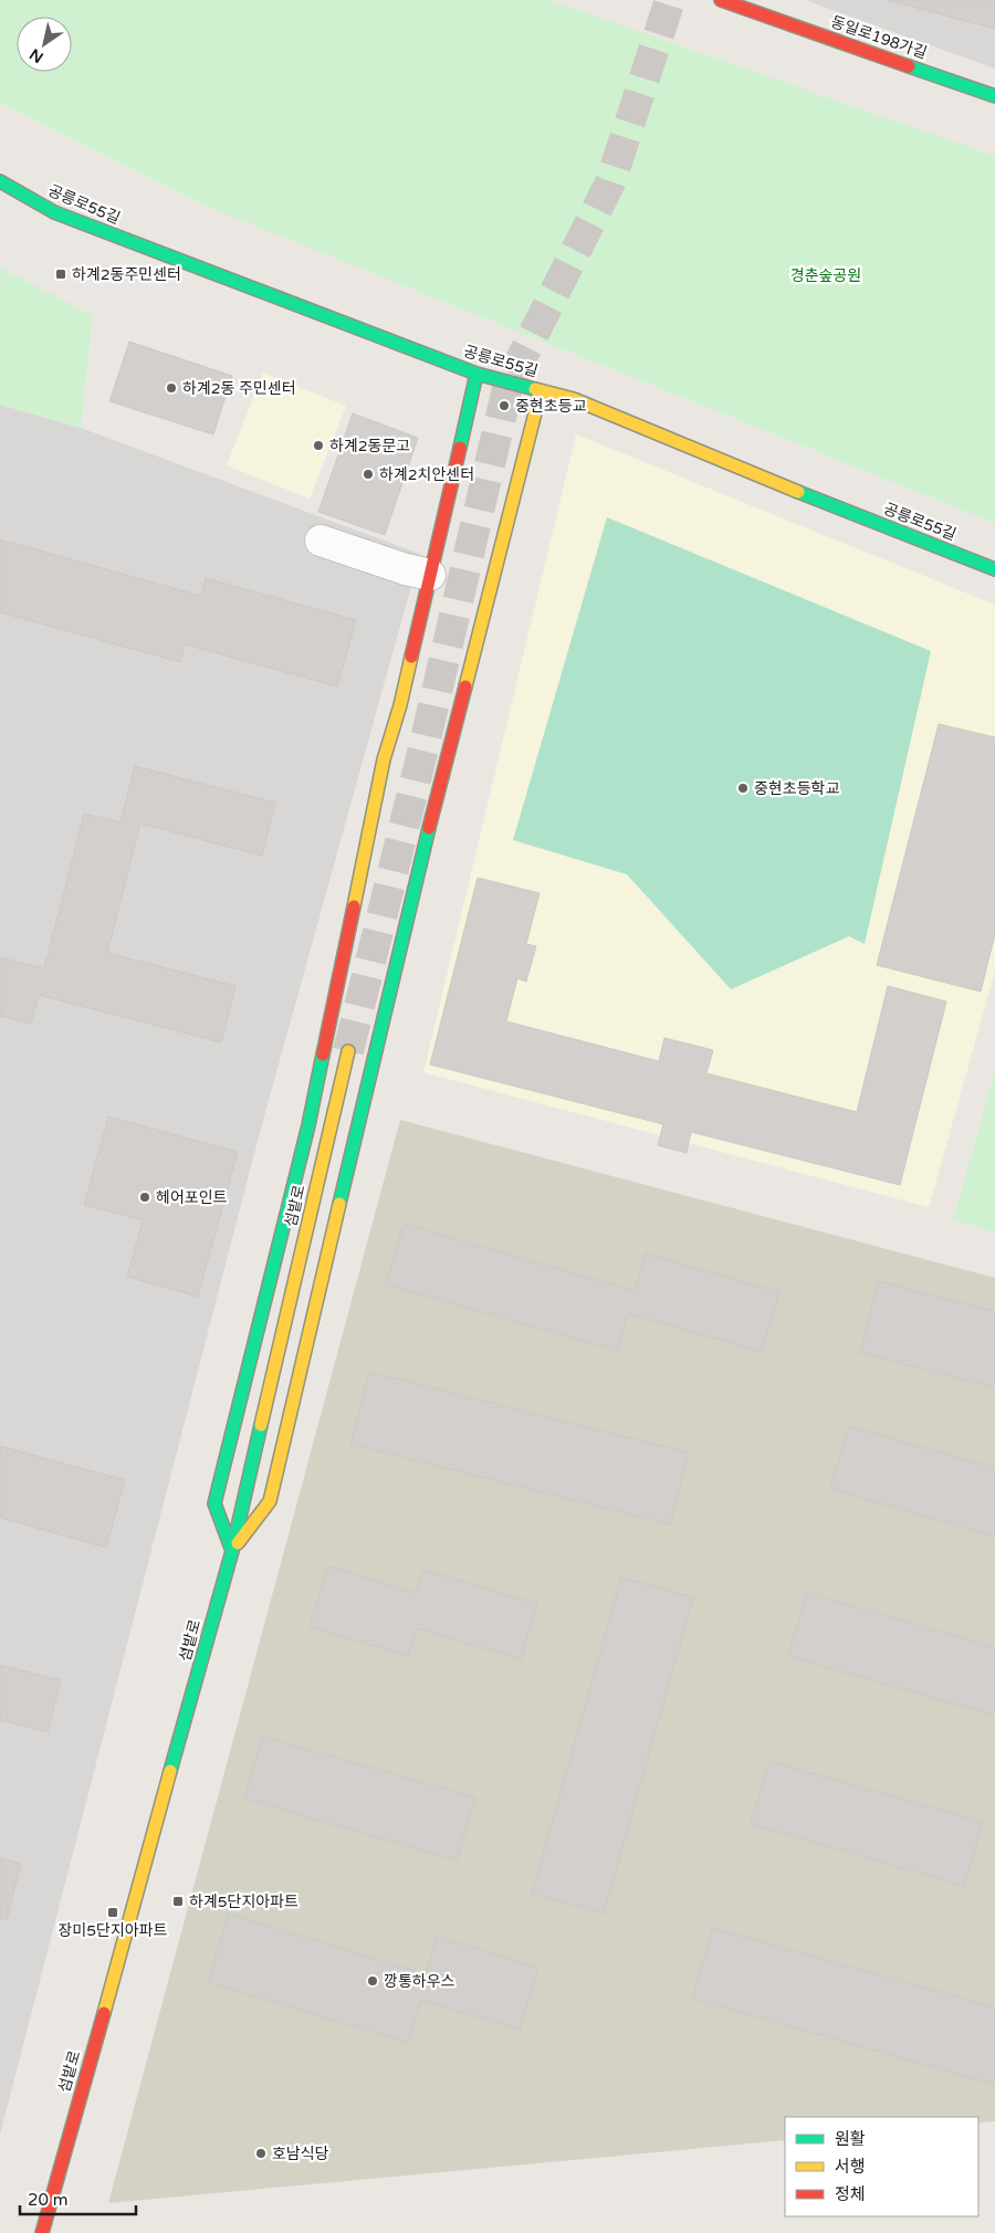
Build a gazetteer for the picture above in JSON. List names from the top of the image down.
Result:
{
  "streets": {
    "main road": ["동일로198가길", "공릉로55길", "섬밭로"]
  },
  "parks": ["경춘숲공원"],
  "places": {
    "transit": ["하계2동주민센터", "하계5단지아파트", "장미5단지아파트"],
    "other": [
      "하계2동 주민센터",
      "중현초등교",
      "하계2동문고",
      "하계2치안센터",
      "중현초등학교",
      "헤어포인트",
      "깡통하우스",
      "호남식당"
    ]
  },
  "legend": ["원활", "서행", "정체"],
  "scale_bar": "20 m",
  "north": "bottom left"
}
